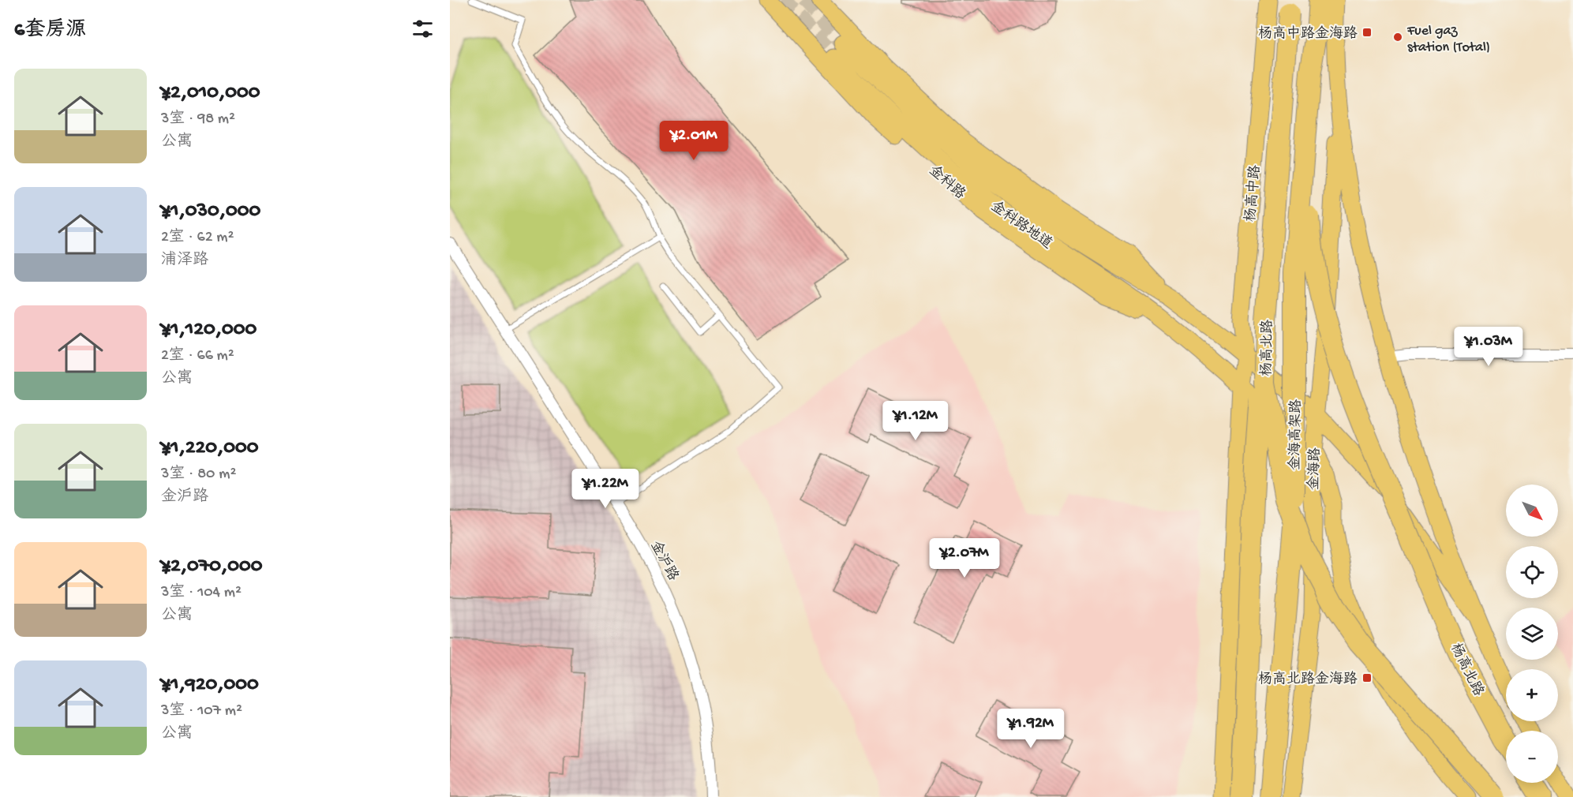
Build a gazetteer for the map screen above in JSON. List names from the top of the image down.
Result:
{
  "streets": {
    "highway": ["杨高北路", "金海高架路"],
    "main road": [
      "金科路",
      "杨高中路",
      "金科路地道",
      "金海路"
    ],
    "street": ["金沪路"]
  },
  "crossings": [
    ["金科路", "杨高中路"],
    ["金科路", "金科路地道"],
    ["金科路", "金海路"],
    ["杨高北路", "金海高架路"],
    ["杨高北路", "金海路"]
  ],
  "places": {
    "transit": ["杨高中路金海路", "杨高北路金海路"],
    "other": ["Fuel gaz station (Total)"]
  },
  "north": "bottom right",
  "page": {
    "heading": "6套房源",
    "list": [
      {
        "name": "¥2,010,000",
        "note": "3室 · 98 m² · 公寓"
      },
      {
        "name": "¥1,030,000",
        "note": "2室 · 62 m² · 浦泽路"
      },
      {
        "name": "¥1,120,000",
        "note": "2室 · 66 m² · 公寓"
      },
      {
        "name": "¥1,220,000",
        "note": "3室 · 80 m² · 金沪路"
      },
      {
        "name": "¥2,070,000",
        "note": "3室 · 104 m² · 公寓"
      },
      {
        "name": "¥1,920,000",
        "note": "3室 · 107 m² · 公寓"
      }
    ],
    "price": [
      "¥2.01M",
      "¥1.03M",
      "¥1.12M",
      "¥1.22M",
      "¥2.07M",
      "¥1.92M"
    ],
    "map_buttons": ["+", "−"]
  }
}
